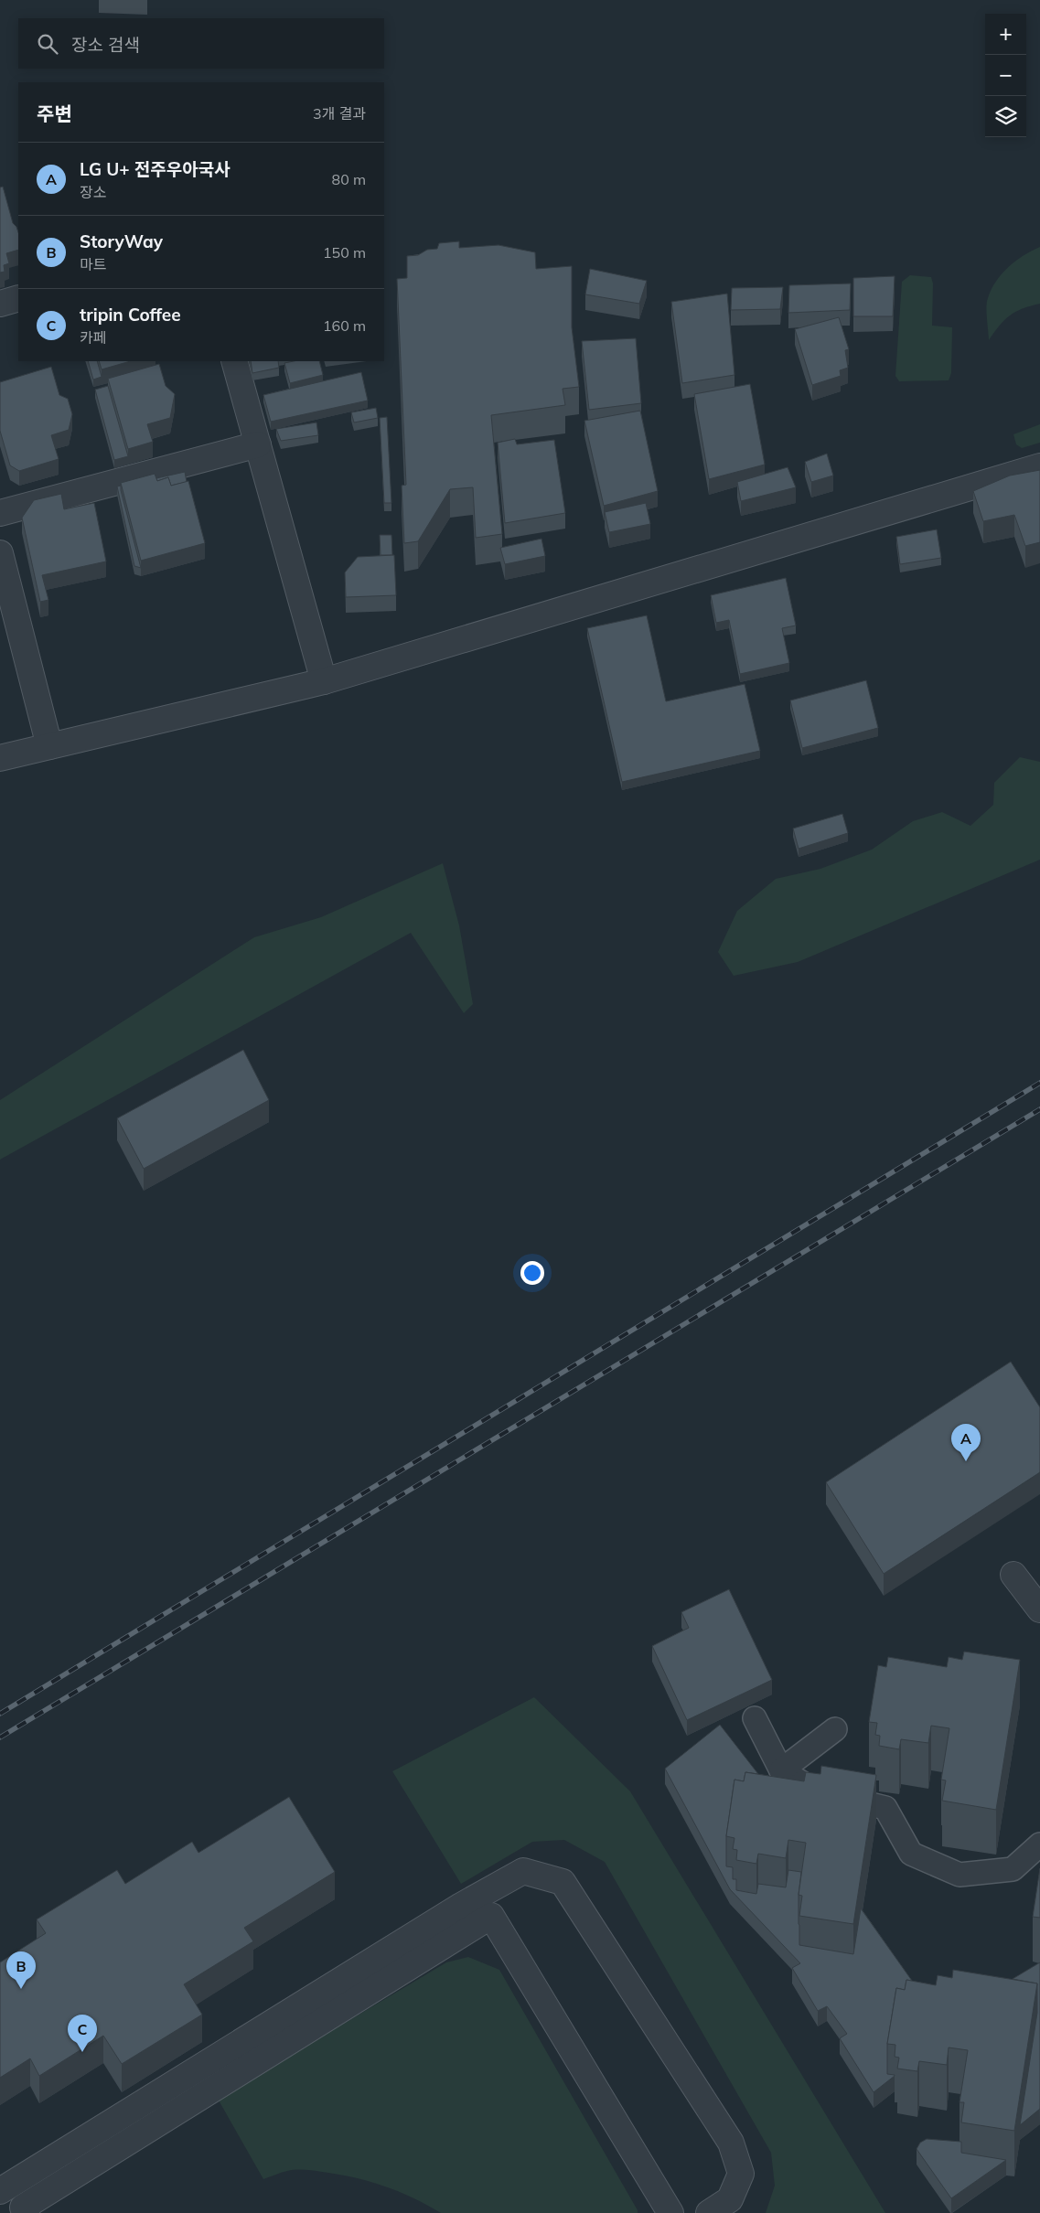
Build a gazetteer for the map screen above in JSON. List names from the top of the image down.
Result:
{
  "page": {
    "map_buttons": ["+", "−"],
    "search": "장소 검색",
    "heading": ["주변", "3개 결과"],
    "list": [
      {
        "mark": "A",
        "name": "LG U+ 전주우아국사",
        "note": "장소",
        "value": "80 m"
      },
      {
        "mark": "B",
        "name": "StoryWay",
        "note": "마트",
        "value": "150 m"
      },
      {
        "mark": "C",
        "name": "tripin Coffee",
        "note": "카페",
        "value": "160 m"
      }
    ],
    "pins": ["A", "B", "C"]
  }
}
